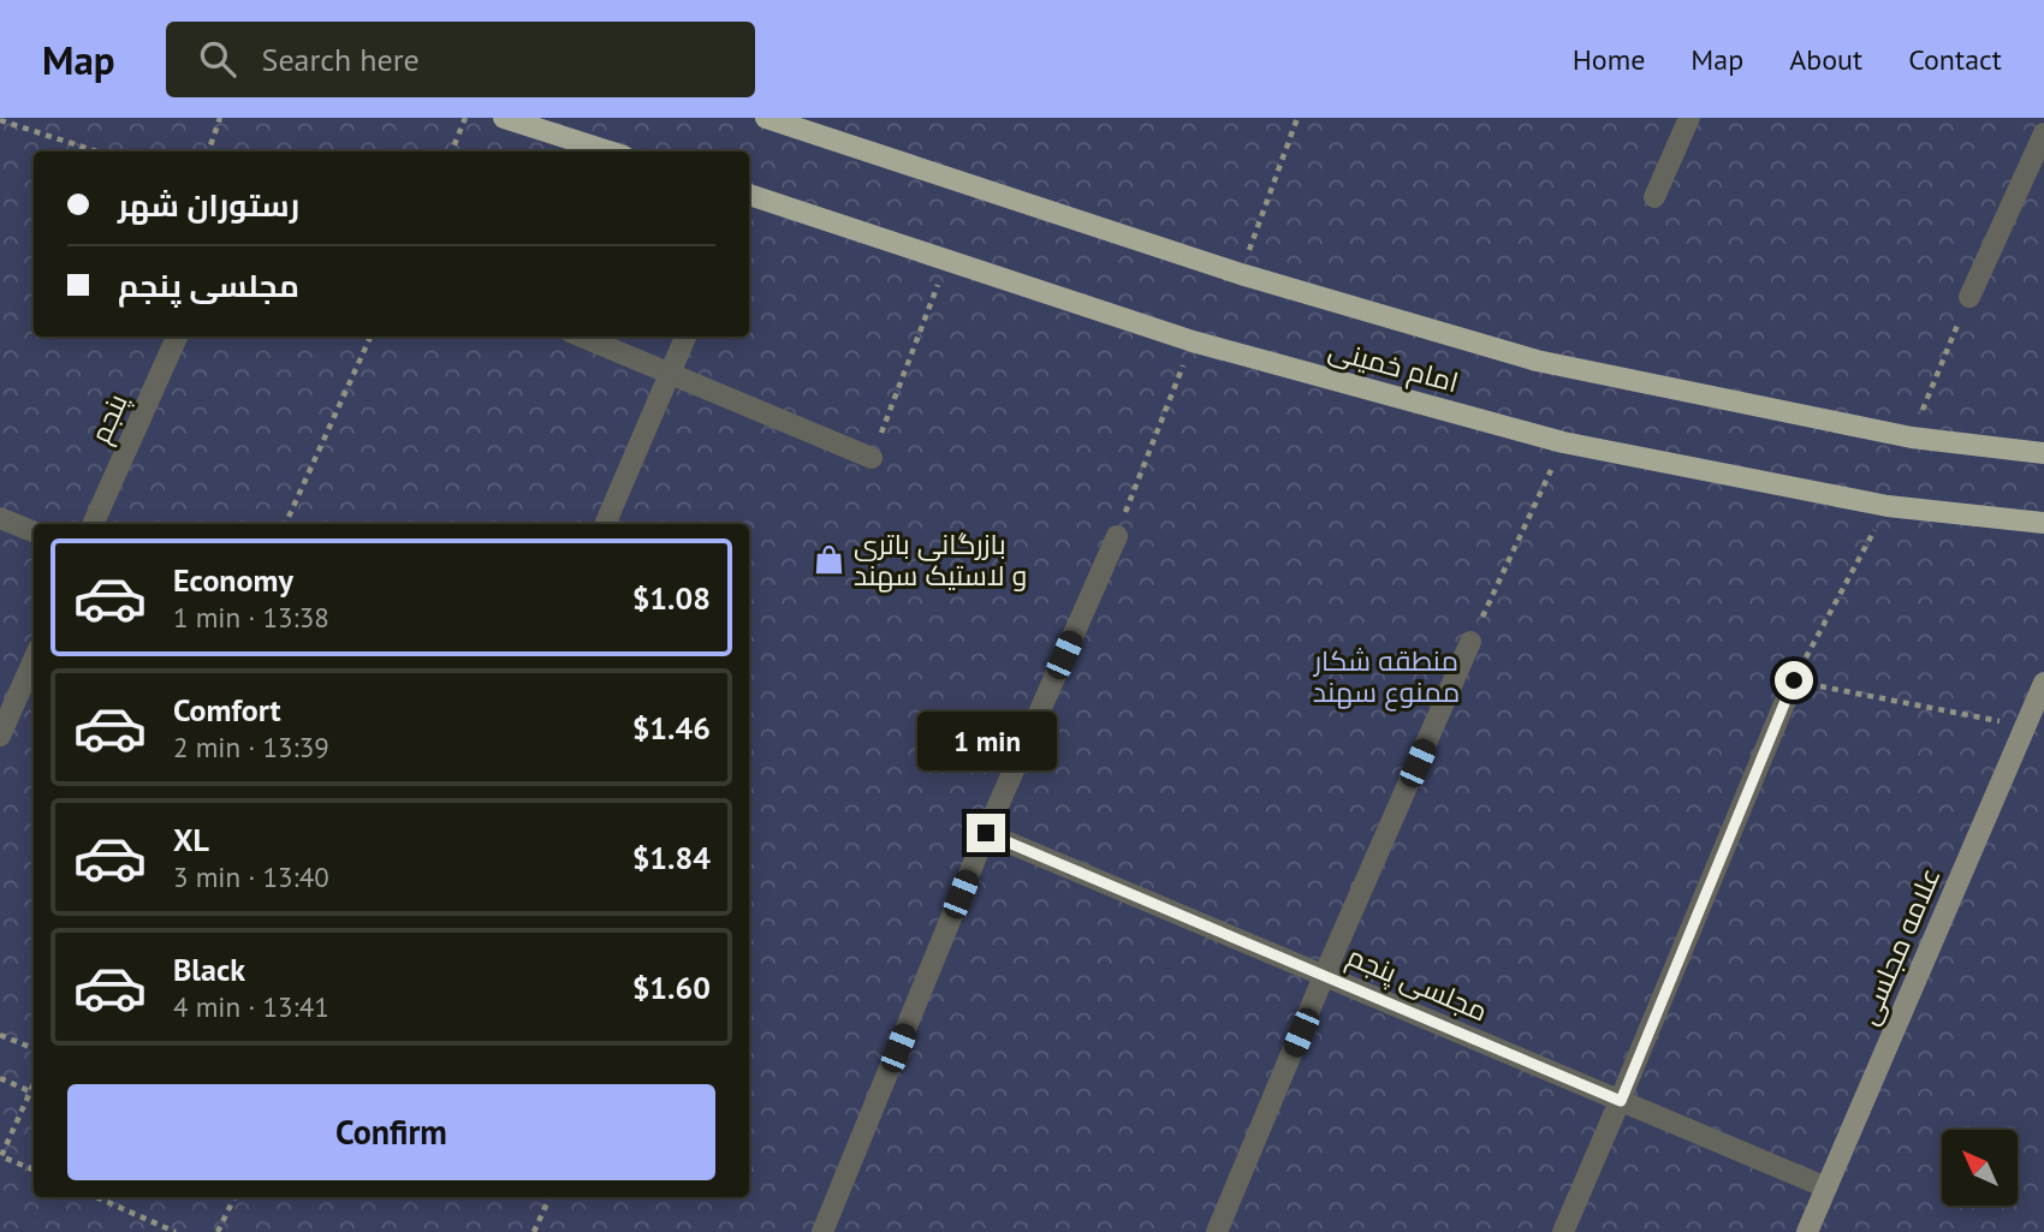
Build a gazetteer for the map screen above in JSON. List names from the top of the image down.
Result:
{
  "streets": {
    "main road": ["امام خمینی"],
    "street": ["پنجم", "علامه مجلسی", "مجلسی پنجم"]
  },
  "crossings": [
    ["علامه مجلسی", "مجلسی پنجم"]
  ],
  "parks": ["منطقه شکار ممنوع سهند"],
  "places": {
    "shop": ["بازرگانی باتری و لاستیک سهند"]
  },
  "north": "top left",
  "page": {
    "header": "Map",
    "search": "Search here",
    "nav": [
      "Home",
      "Map",
      "About",
      "Contact"
    ],
    "banner": ["رستوران شهر", "مجلسی پنجم"],
    "list": [
      {
        "name": "Economy",
        "note": "1 min · 13:38",
        "value": "$1.08"
      },
      {
        "name": "Comfort",
        "note": "2 min · 13:39",
        "value": "$1.46"
      },
      {
        "name": "XL",
        "note": "3 min · 13:40",
        "value": "$1.84"
      },
      {
        "name": "Black",
        "note": "4 min · 13:41",
        "value": "$1.60"
      }
    ],
    "bubble": "1 min",
    "buttons": "Confirm"
  }
}
